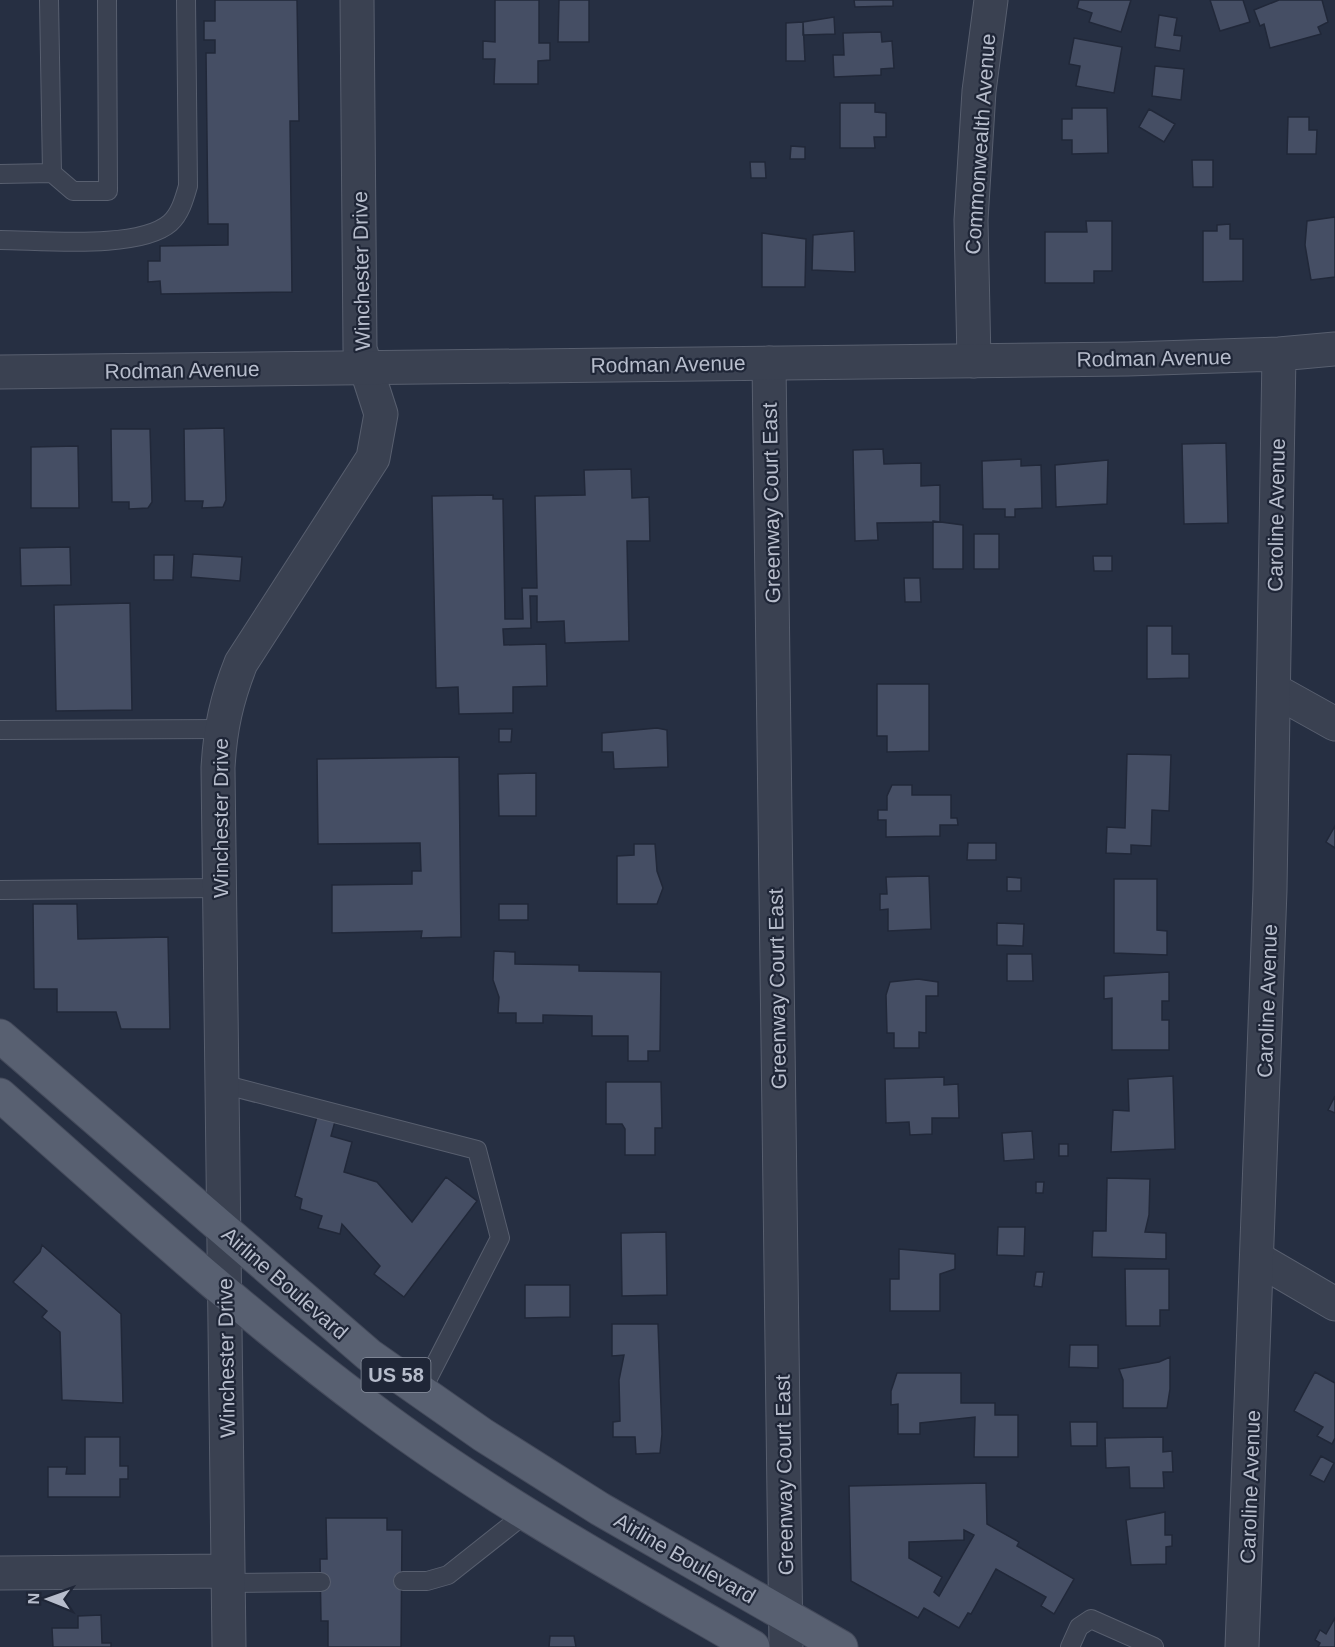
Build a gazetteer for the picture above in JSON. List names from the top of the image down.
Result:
{
  "streets": {
    "main road": ["Airline Boulevard", "US 58"],
    "street": [
      "Commonwealth Avenue",
      "Winchester Drive",
      "Rodman Avenue",
      "Greenway Court East",
      "Caroline Avenue"
    ]
  },
  "crossings": [
    ["Commonwealth Avenue", "Rodman Avenue"],
    ["Winchester Drive", "Rodman Avenue"],
    ["Winchester Drive", "Airline Boulevard"],
    ["Rodman Avenue", "Greenway Court East"],
    ["Rodman Avenue", "Caroline Avenue"],
    ["Greenway Court East", "Airline Boulevard"]
  ],
  "north": "left"
}
